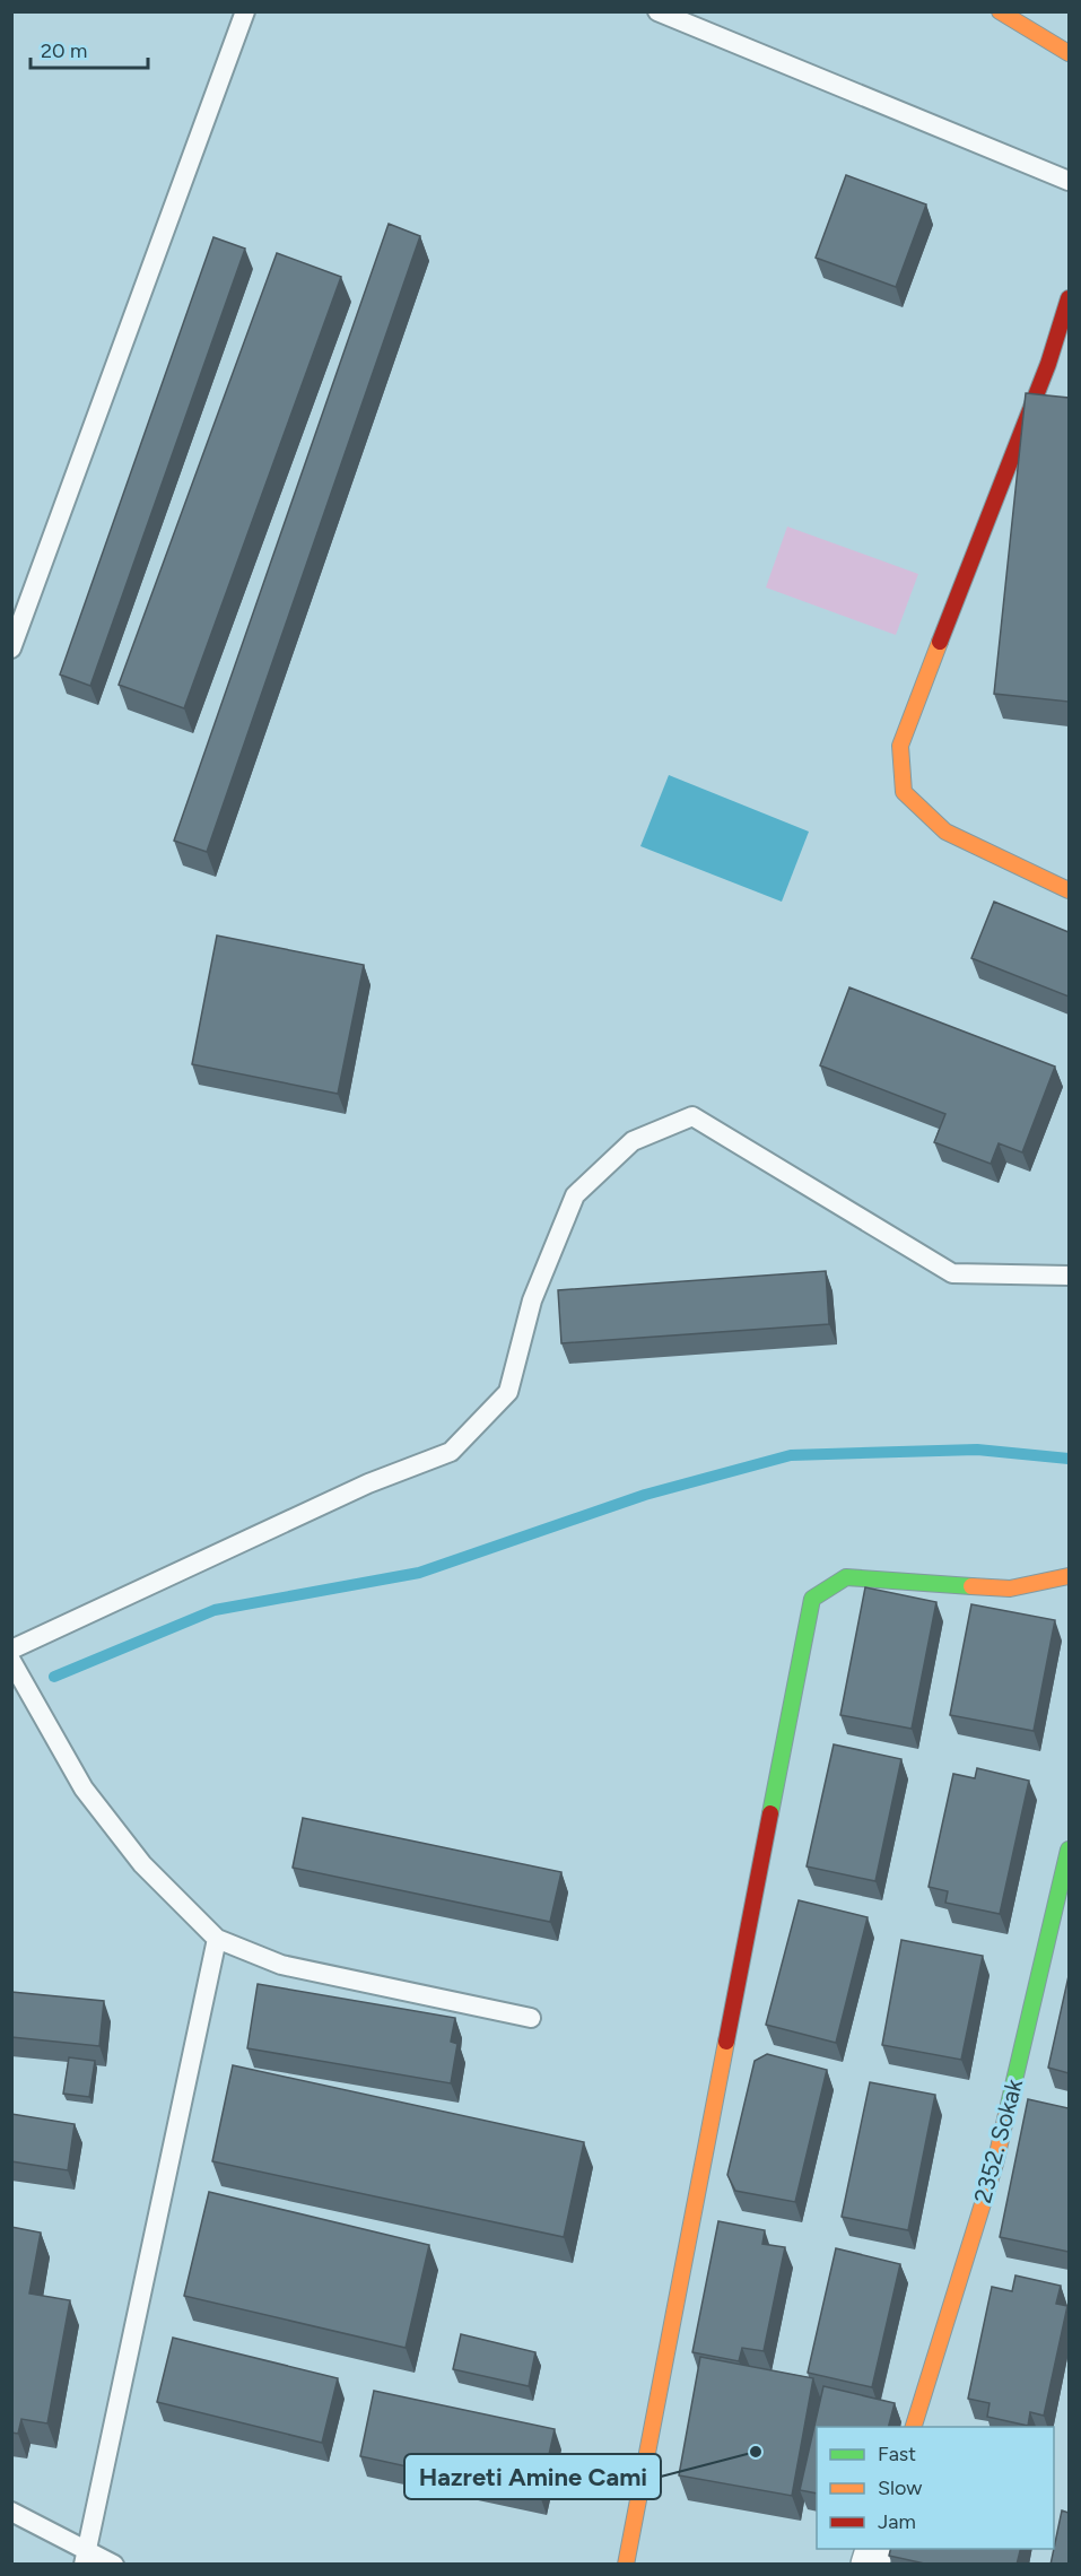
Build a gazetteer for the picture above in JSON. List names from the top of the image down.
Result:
{
  "streets": {
    "main road": ["2352. Sokak"]
  },
  "places": ["Hazreti Amine Cami"],
  "legend": ["Fast", "Slow", "Jam"],
  "scale_bar": "20 m"
}
